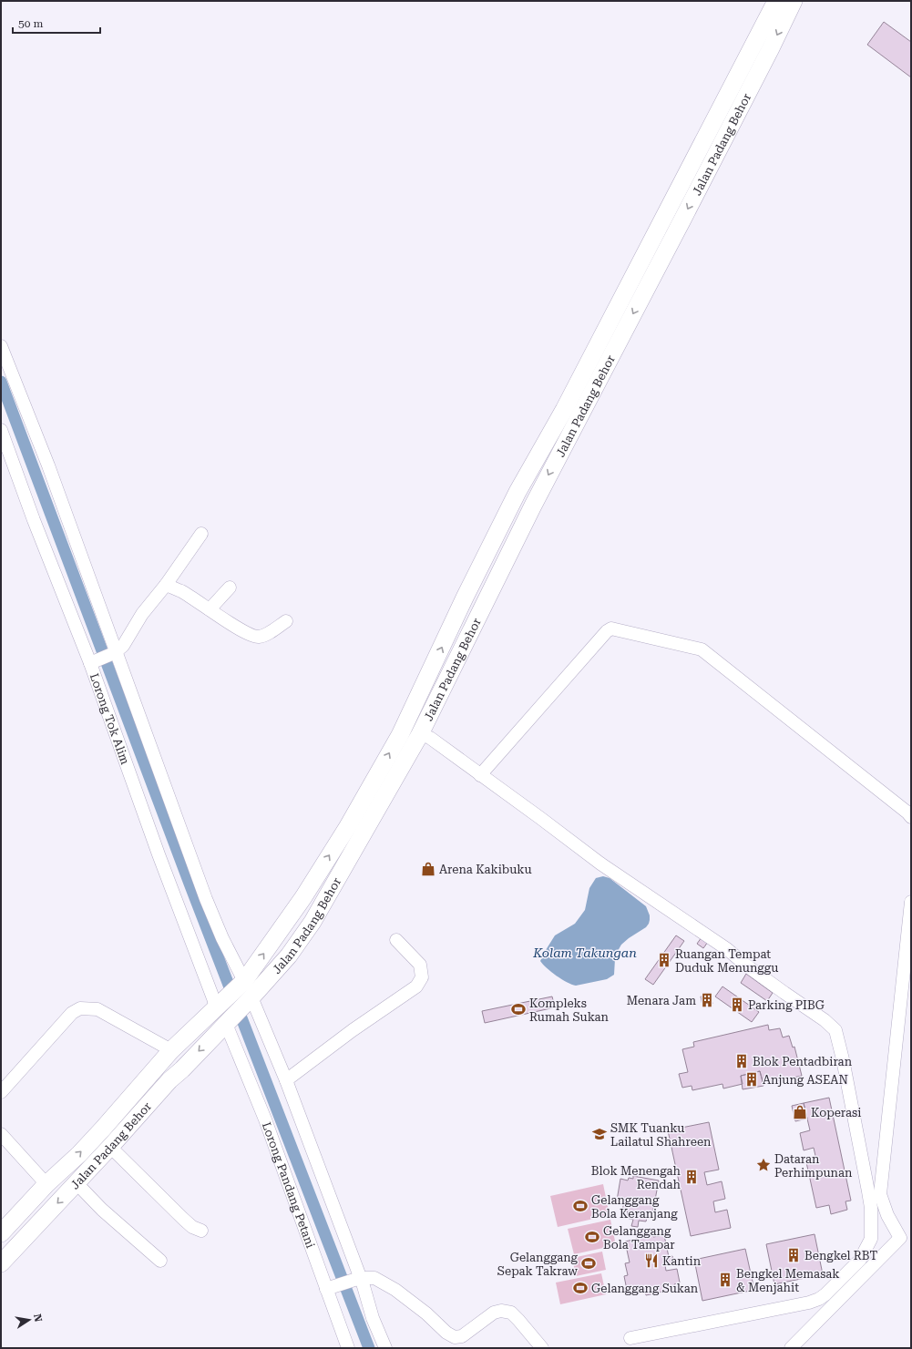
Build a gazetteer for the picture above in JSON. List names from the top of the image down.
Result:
{
  "streets": {
    "main road": ["Jalan Padang Behor"],
    "street": ["Lorong Tok Alim", "Lorong Pandang Petani"]
  },
  "crossings": [
    ["Jalan Padang Behor", "Lorong Tok Alim"],
    ["Jalan Padang Behor", "Lorong Pandang Petani"]
  ],
  "water": ["Kolam Takungan"],
  "places": {
    "shop": ["Arena Kakibuku", "Koperasi"],
    "building": [
      "Ruangan Tempat Duduk Menunggu",
      "Menara Jam",
      "Parking PIBG",
      "Blok Pentadbiran",
      "Anjung ASEAN",
      "Blok Menengah Rendah",
      "Bengkel RBT",
      "Bengkel Memasak & Menjahit"
    ],
    "sports": [
      "Kompleks Rumah Sukan",
      "Gelanggang Bola Keranjang",
      "Gelanggang Bola Tampar",
      "Gelanggang Sepak Takraw",
      "Gelanggang Sukan"
    ],
    "school or university": ["SMK Tuanku Lailatul Shahreen"],
    "place": ["Dataran Perhimpunan"],
    "restaurant": ["Kantin"]
  },
  "scale_bar": "50 m",
  "north": "right"
}
